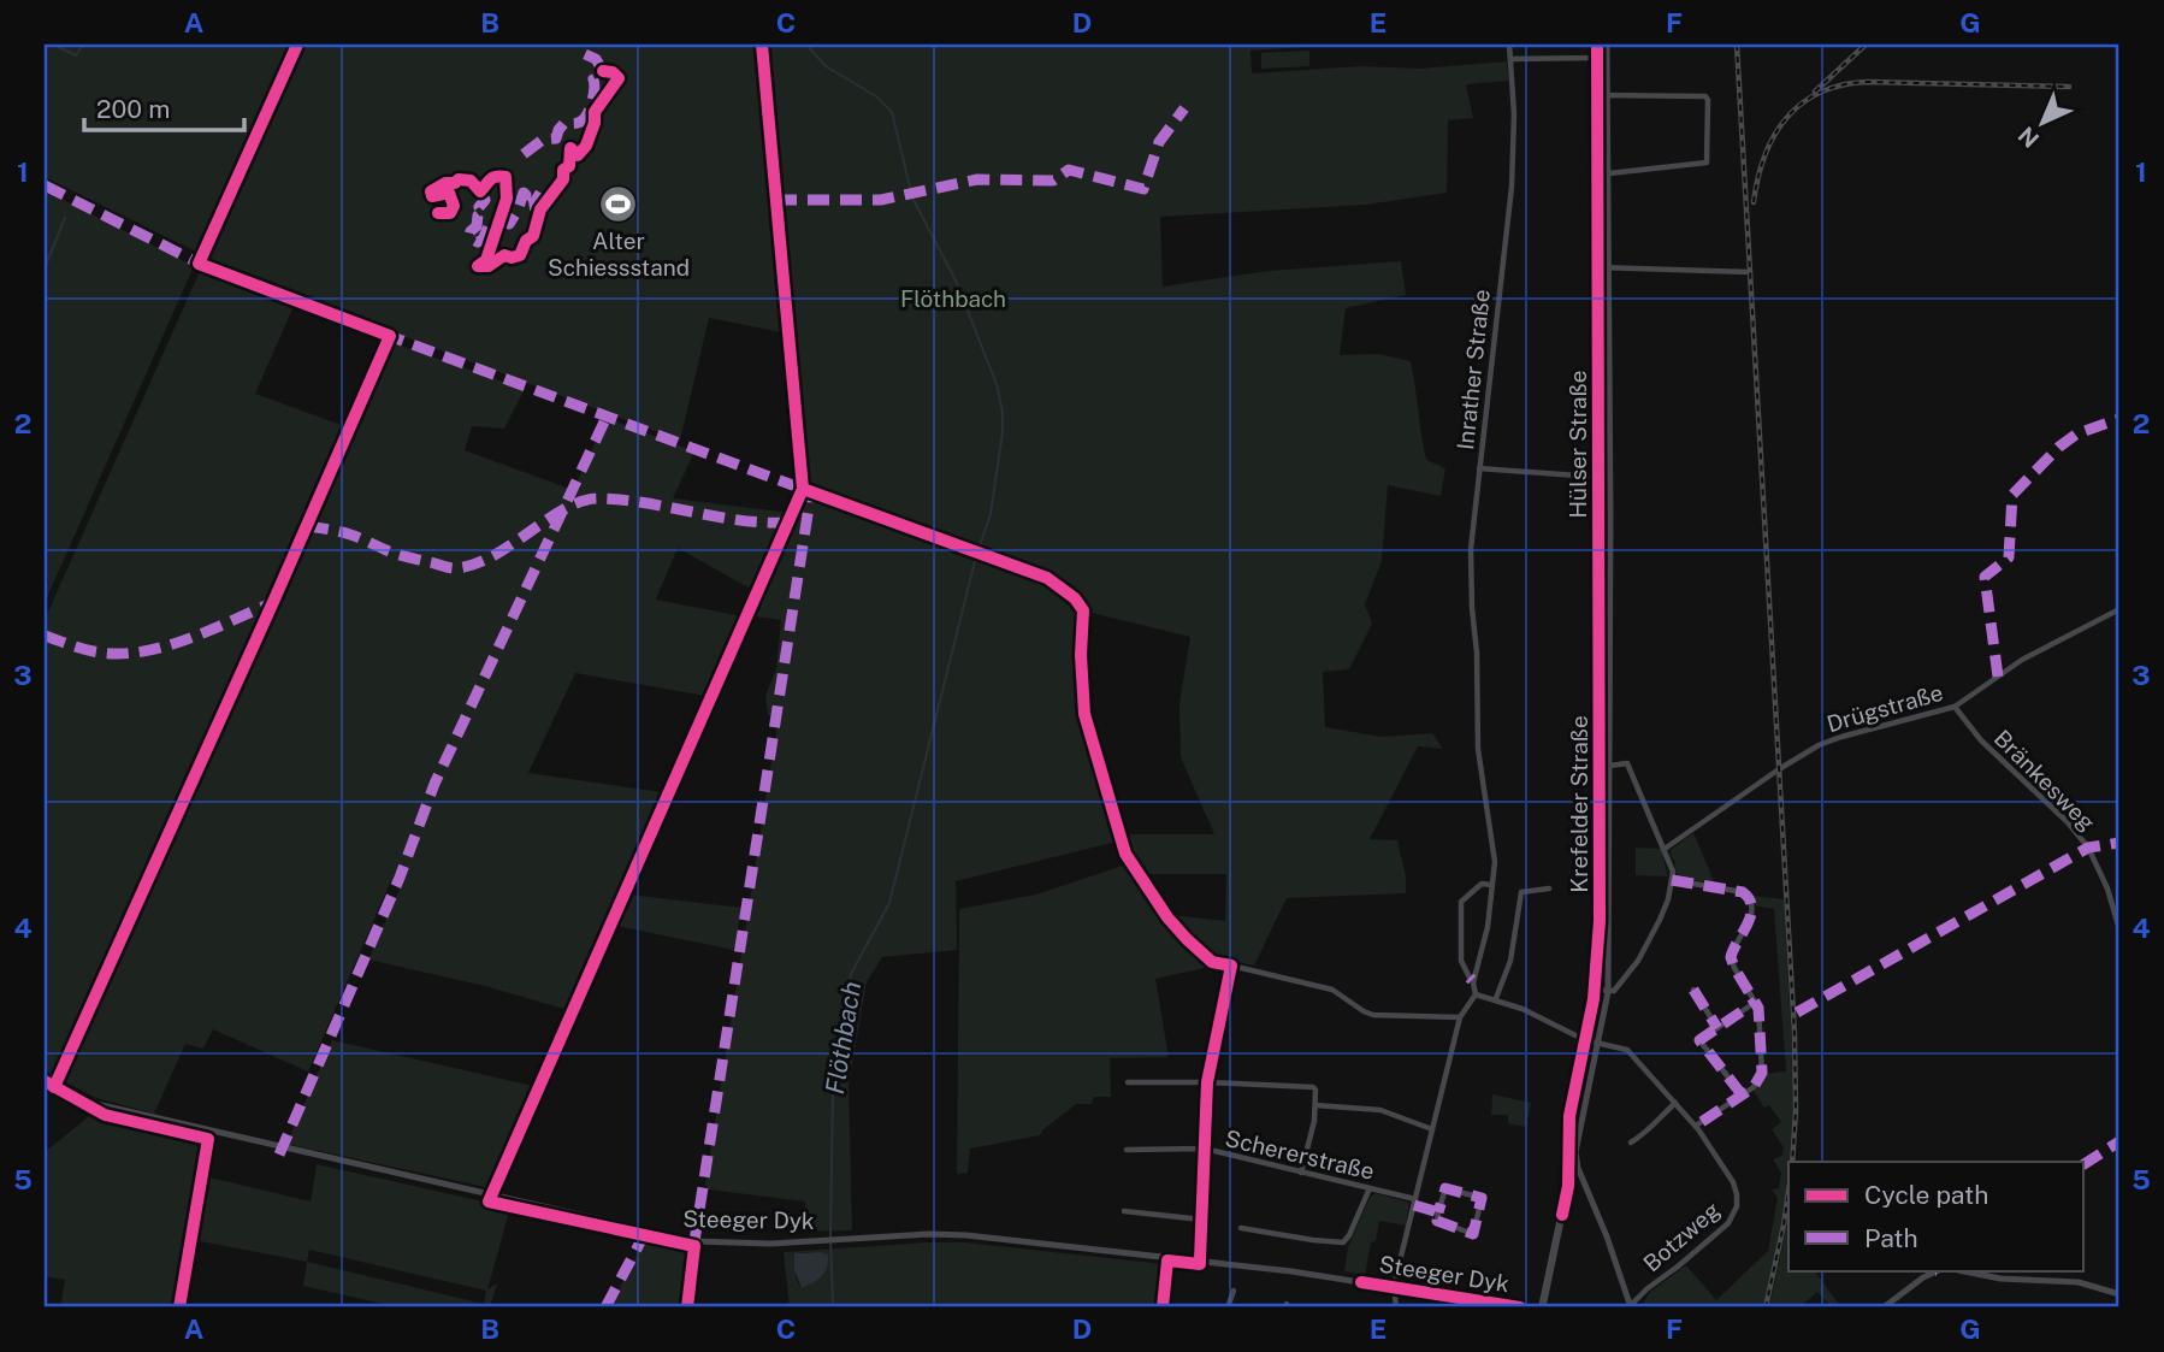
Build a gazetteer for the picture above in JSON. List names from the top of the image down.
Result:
{
  "streets": {
    "street": [
      "Inrather Straße",
      "Hülser Straße",
      "Drügstraße",
      "Bränkesweg",
      "Krefelder Straße",
      "Schererstraße",
      "Steeger Dyk",
      "Botzweg"
    ]
  },
  "crossings": [
    ["Hülser Straße", "Krefelder Straße"],
    ["Drügstraße", "Bränkesweg"],
    ["Krefelder Straße", "Botzweg"]
  ],
  "water": ["Flöthbach"],
  "parks": ["Flöthbach"],
  "places": {
    "sports": ["Alter Schiessstand"]
  },
  "legend": ["Cycle path", "Path"],
  "scale_bar": "200 m",
  "north": "bottom left",
  "grid": {
    "columns": [
      "A",
      "B",
      "C",
      "D",
      "E",
      "F",
      "G"
    ],
    "rows": [
      "1",
      "2",
      "3",
      "4",
      "5"
    ]
  }
}
